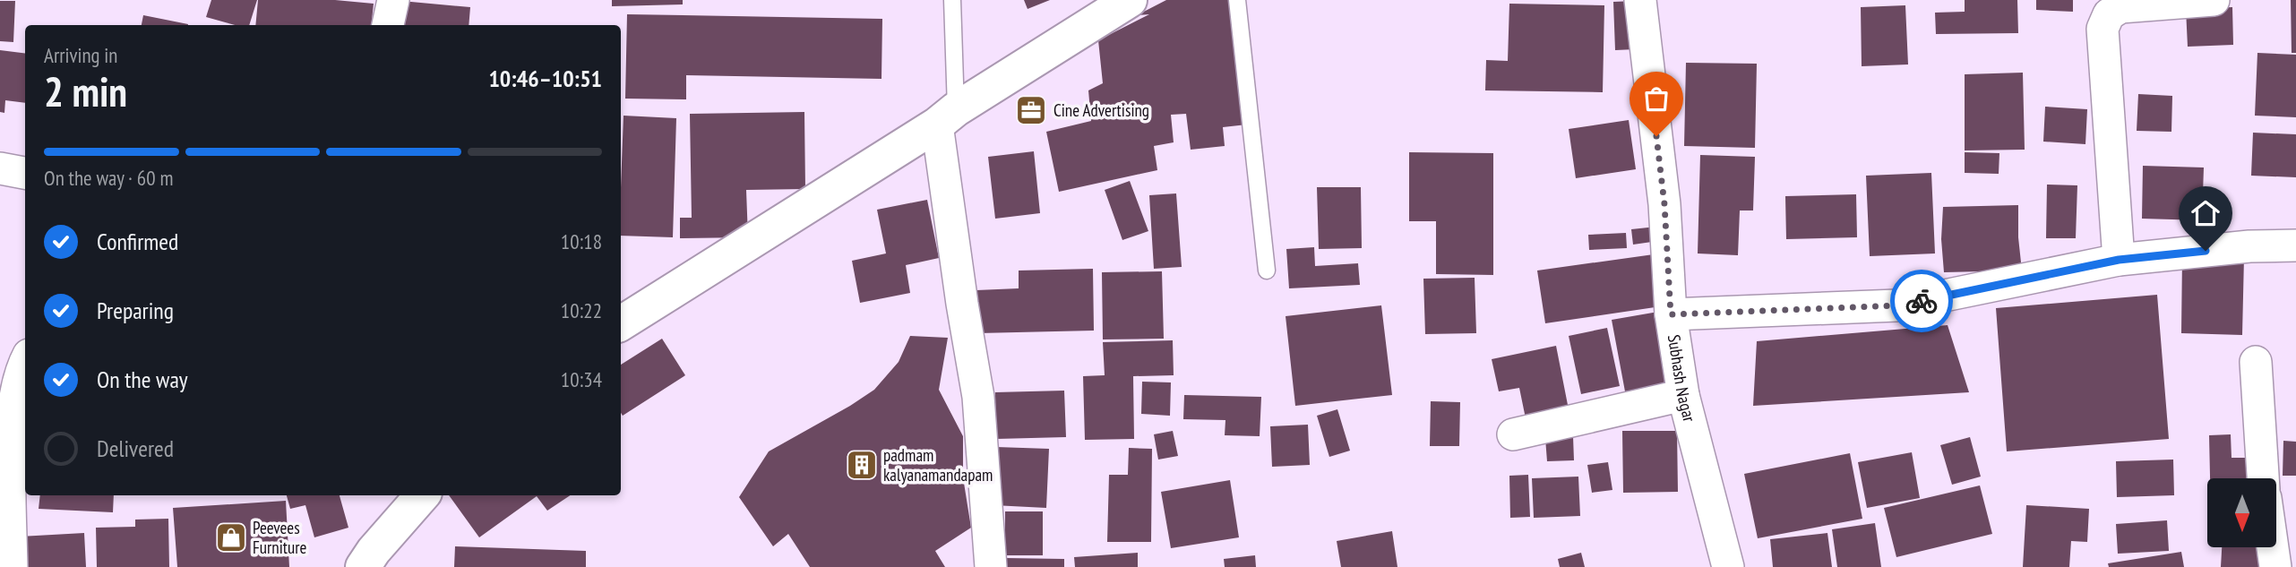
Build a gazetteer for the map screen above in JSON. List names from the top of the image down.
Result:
{
  "streets": {
    "street": ["Subhash Nagar"]
  },
  "places": {
    "office": ["Cine Advertising"],
    "building": ["padmam kalyanamandapam"],
    "shop": ["Peevees Furniture"]
  },
  "north": "bottom",
  "page": {
    "heading": ["2 min", "Arriving in", "10:46–10:51"],
    "bar": "On the way · 60 m",
    "list": [
      ["Confirmed", "10:18"],
      ["Preparing", "10:22"],
      ["On the way", "10:34"],
      "Delivered"
    ]
  }
}
